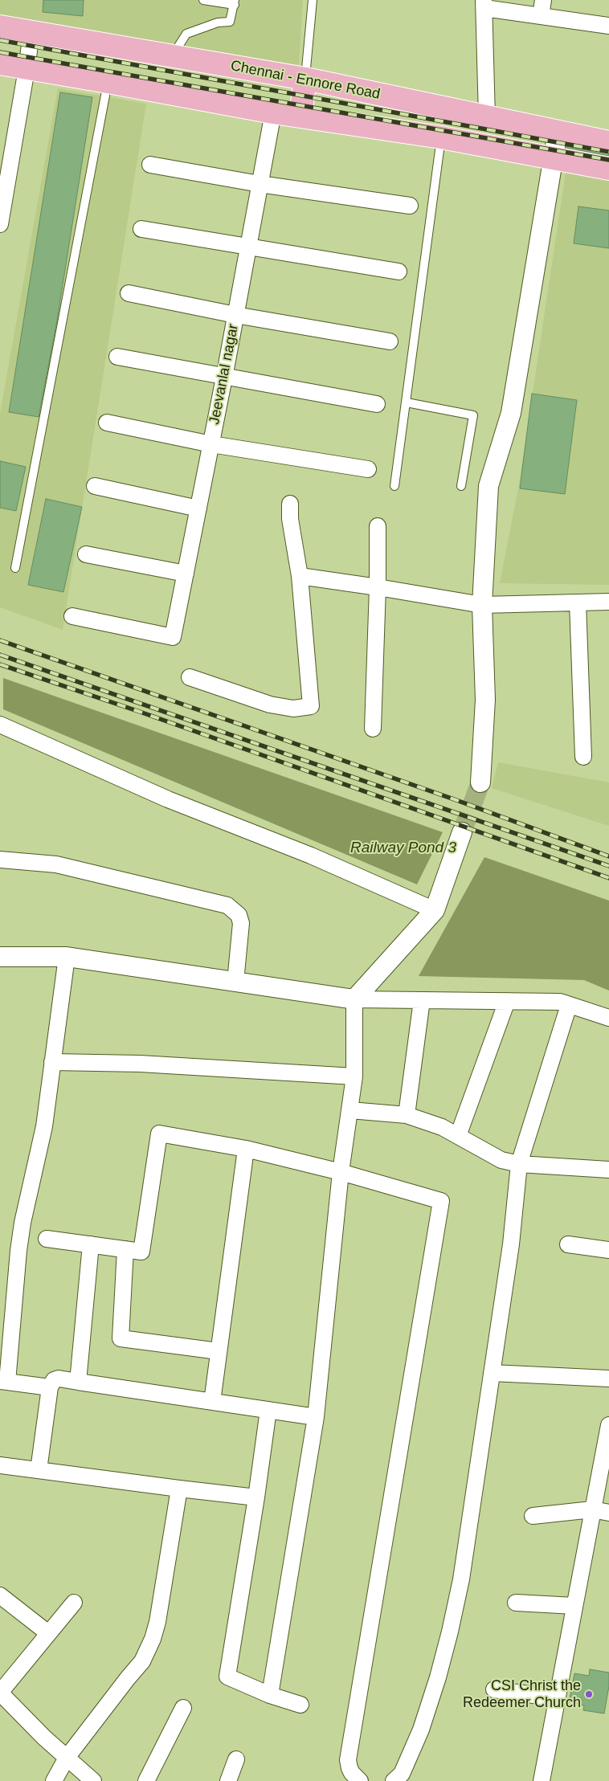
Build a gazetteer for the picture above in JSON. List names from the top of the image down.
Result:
{
  "streets": {
    "main road": ["Chennai - Ennore Road"],
    "street": ["Jeevanlal nagar"]
  },
  "water": ["Railway Pond 3"],
  "places": ["CSI Christ the Redeemer Church"]
}
